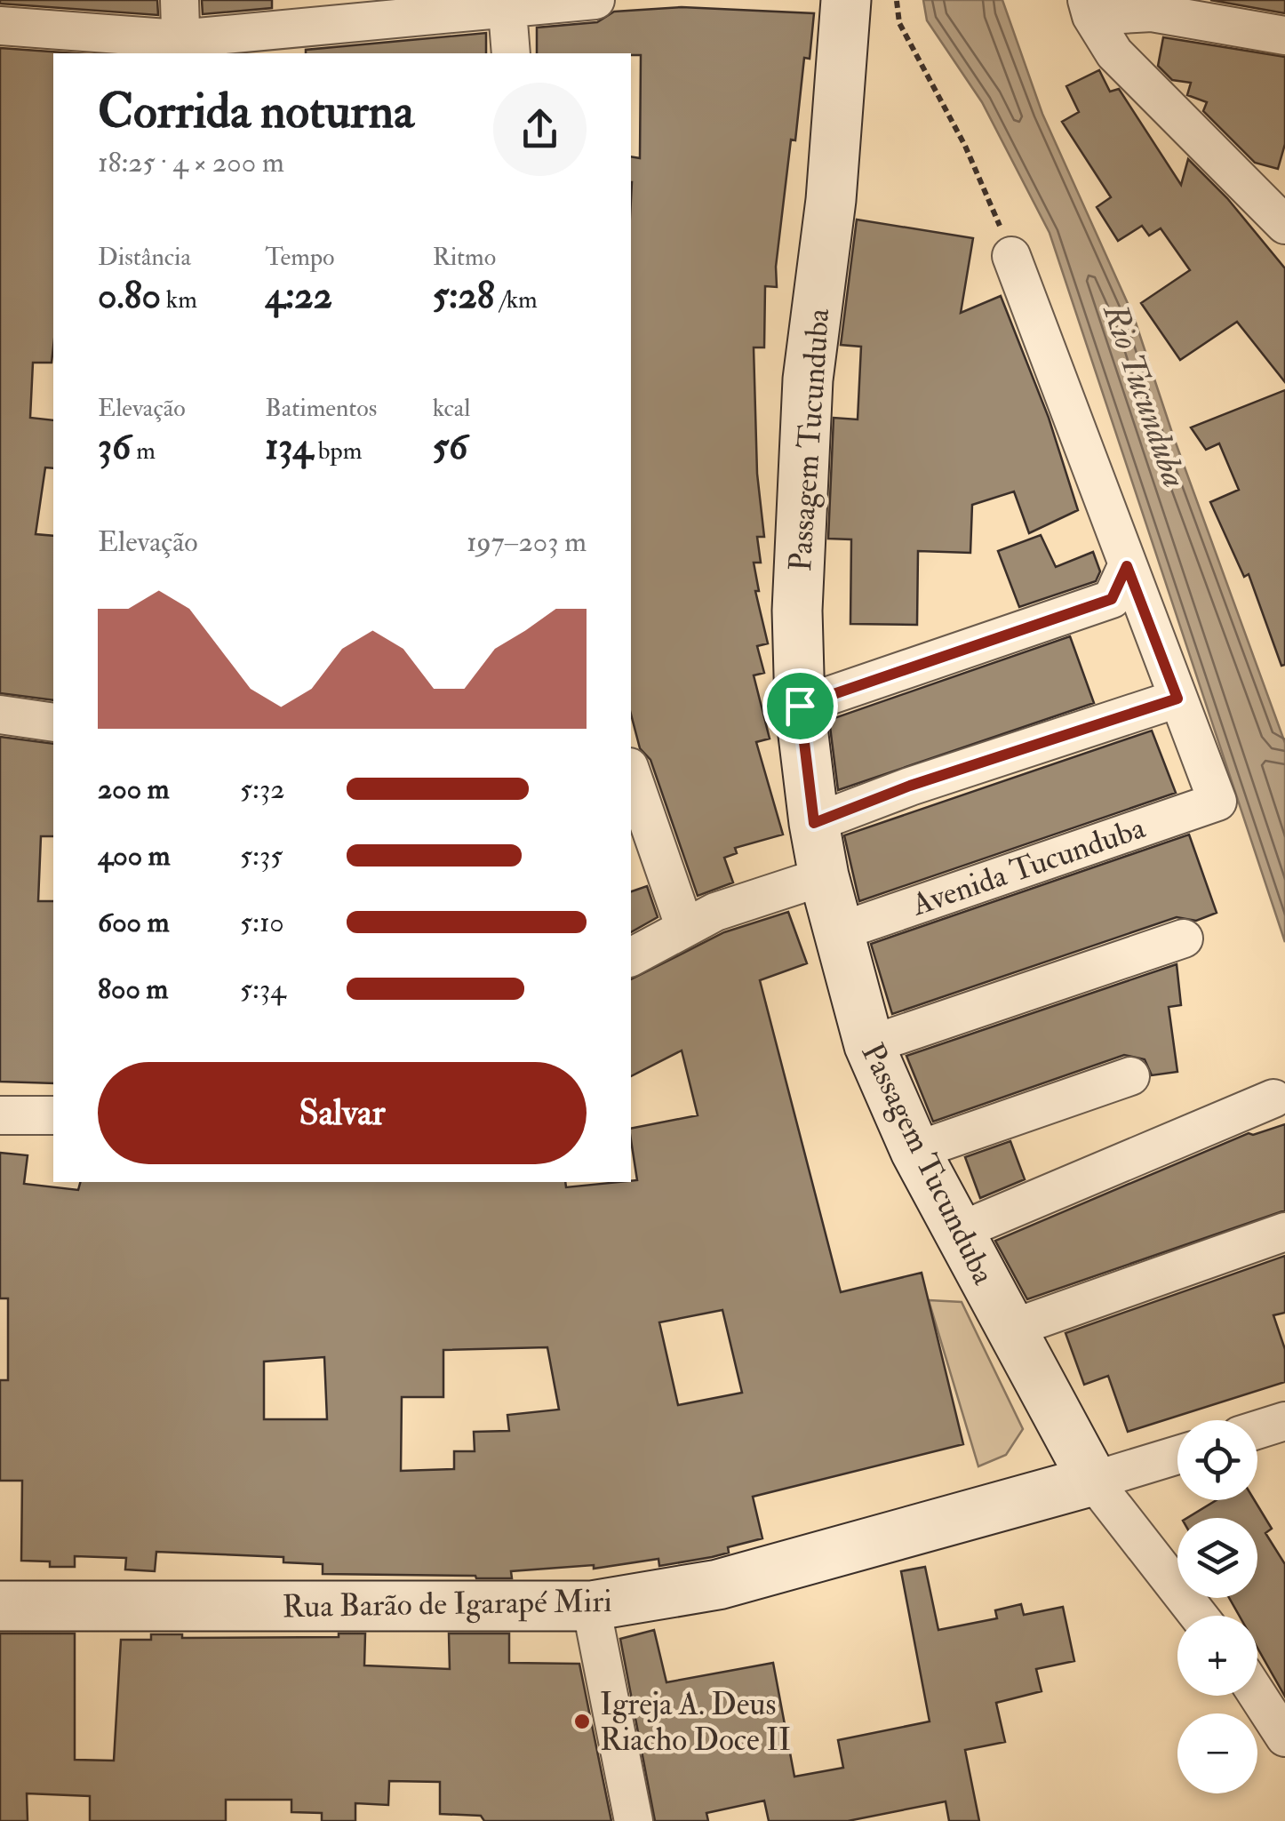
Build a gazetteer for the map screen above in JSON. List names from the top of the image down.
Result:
{
  "streets": {
    "street": ["Passagem Tucunduba", "Avenida Tucunduba", "Rua Barão de Igarapé Miri"]
  },
  "crossings": [
    ["Passagem Tucunduba", "Avenida Tucunduba"],
    ["Passagem Tucunduba", "Rua Barão de Igarapé Miri"]
  ],
  "water": ["Rio Tucunduba"],
  "places": ["Igreja A. Deus Riacho Doce II"],
  "page": {
    "heading": ["Corrida noturna", "18:25 · 4 × 200 m"],
    "stats": [
      ["Distância", "0.80 km"],
      ["Tempo", "4:22"],
      ["Ritmo", "5:28 /km"],
      ["Elevação", "36 m"],
      ["Batimentos", "134 bpm"],
      ["kcal", "56"]
    ],
    "chart": ["Elevação", "197–203 m"],
    "list": [
      {
        "name": "200 m",
        "note": "5:32"
      },
      {
        "name": "400 m",
        "note": "5:35"
      },
      {
        "name": "600 m",
        "note": "5:10"
      },
      {
        "name": "800 m",
        "note": "5:34"
      }
    ],
    "buttons": "Salvar",
    "map_buttons": ["+", "−"]
  }
}
